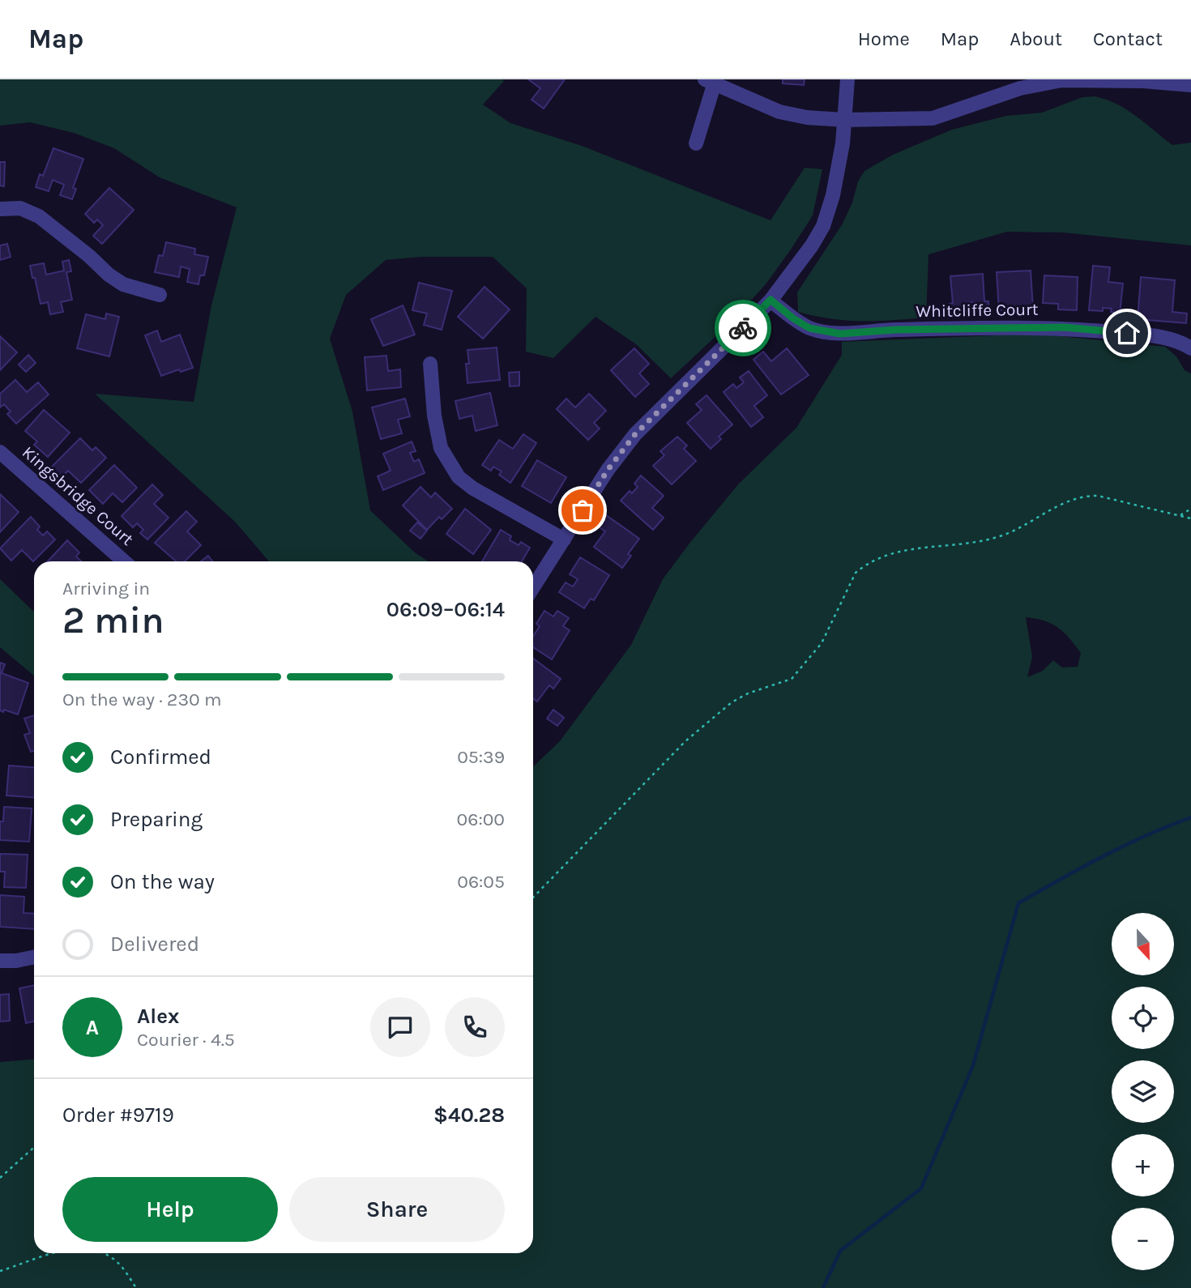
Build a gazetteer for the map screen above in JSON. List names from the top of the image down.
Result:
{
  "streets": {
    "street": ["Whitcliffe Court", "Kingsbridge Court"]
  },
  "north": "bottom",
  "page": {
    "header": "Map",
    "nav": [
      "Home",
      "Map",
      "About",
      "Contact"
    ],
    "heading": ["2 min", "Arriving in", "06:09–06:14"],
    "panel": [
      "Alex",
      "Courier · 4.5",
      "Order #9719",
      "$40.28"
    ],
    "bar": "On the way · 230 m",
    "list": [
      ["Confirmed", "05:39"],
      ["Preparing", "06:00"],
      ["On the way", "06:05"],
      "Delivered"
    ],
    "map_buttons": ["+", "−"],
    "round": "A",
    "buttons": ["Help", "Share"]
  }
}
